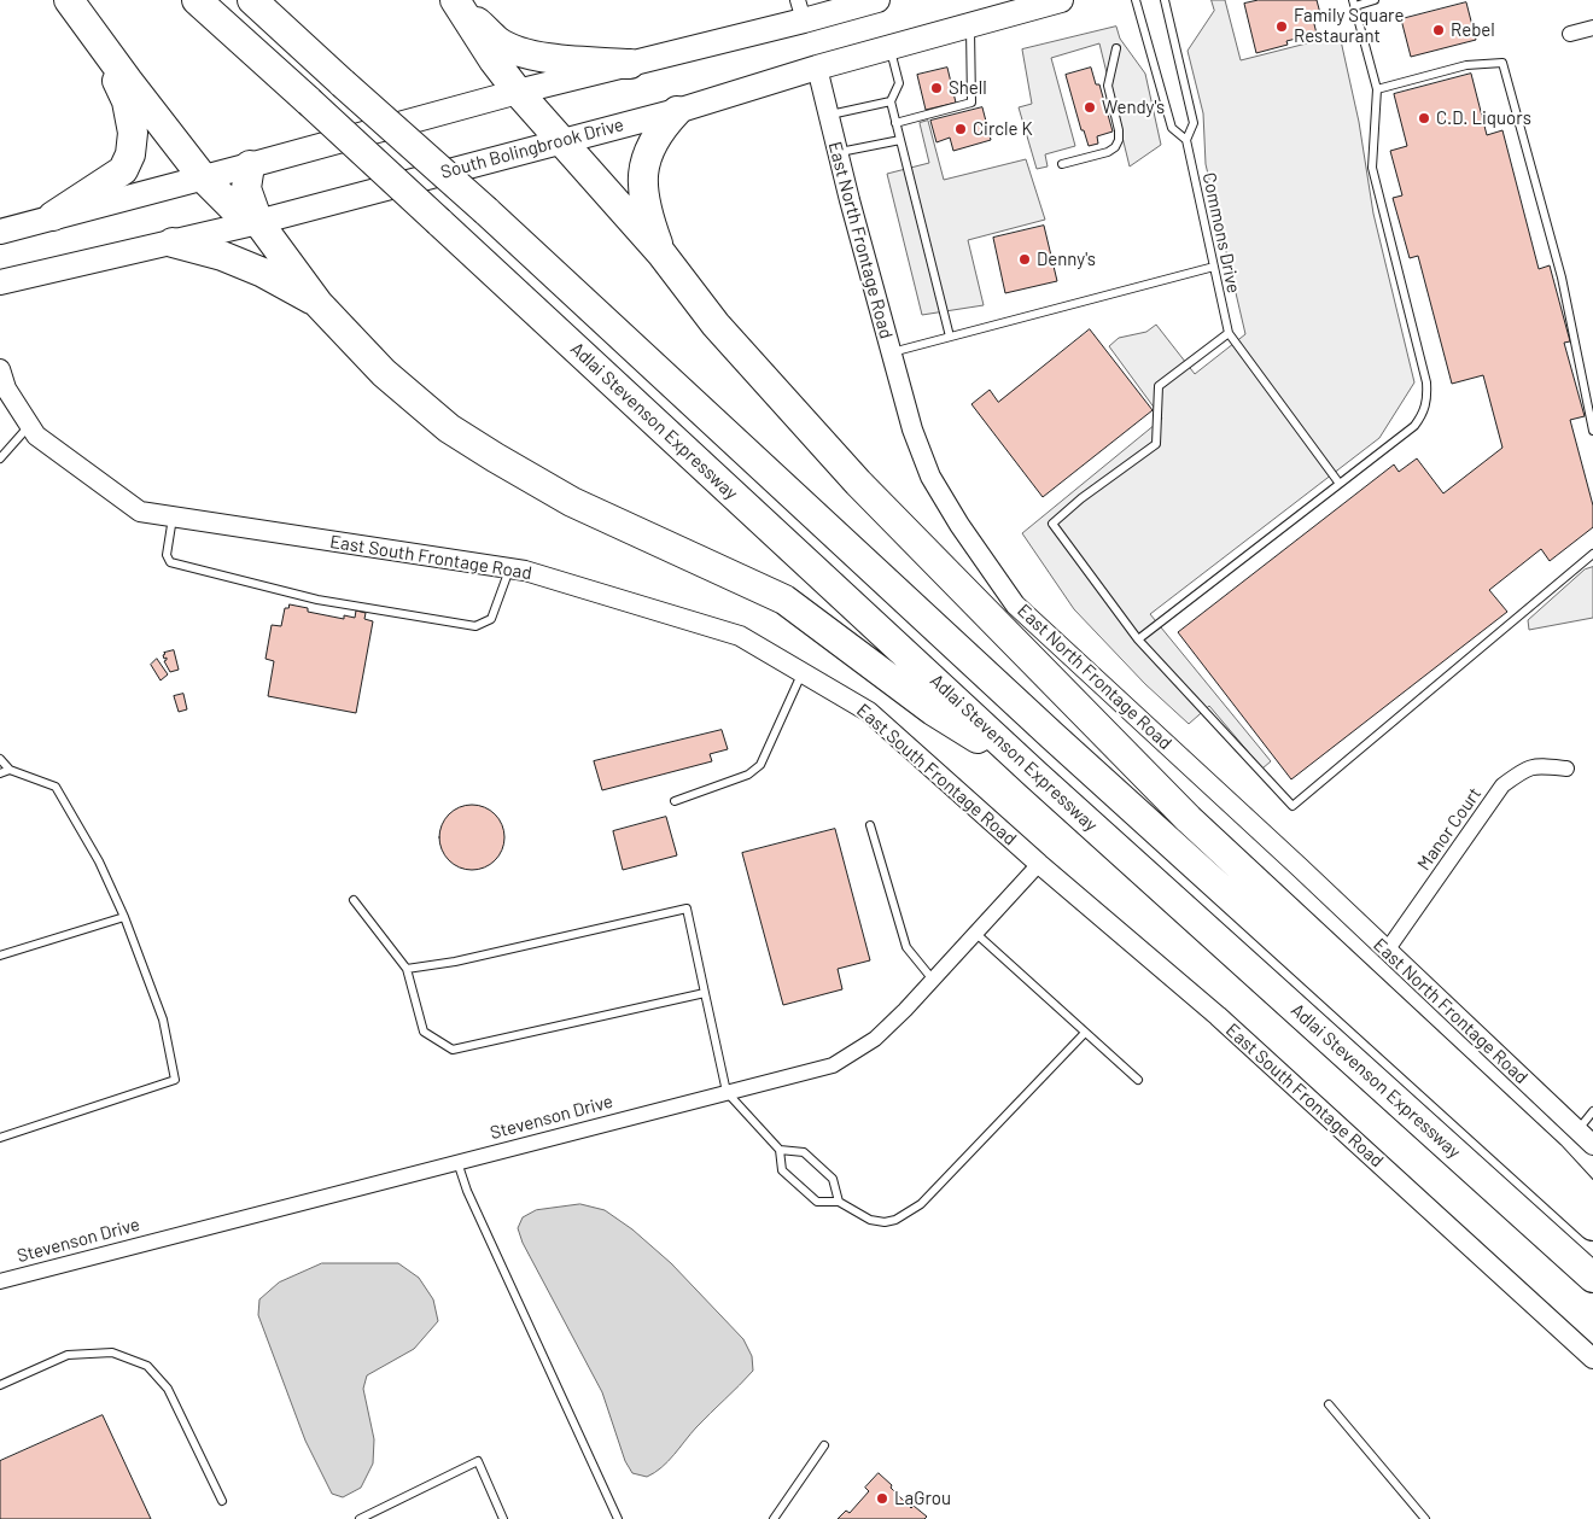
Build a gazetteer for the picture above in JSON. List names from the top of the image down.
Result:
{
  "streets": {
    "highway": ["Adlai Stevenson Expressway"],
    "main road": ["South Bolingbrook Drive"],
    "street": [
      "East North Frontage Road",
      "East South Frontage Road",
      "Manor Court",
      "Stevenson Drive"
    ],
    "lane": ["Commons Drive"]
  },
  "crossings": [
    ["South Bolingbrook Drive", "East North Frontage Road"],
    ["East North Frontage Road", "Manor Court"],
    ["East South Frontage Road", "Stevenson Drive"]
  ],
  "places": [
    "Family Square Restaurant",
    "Rebel",
    "Shell",
    "Wendy's",
    "C.D. Liquors",
    "Circle K",
    "Denny's",
    "LaGrou"
  ]
}
